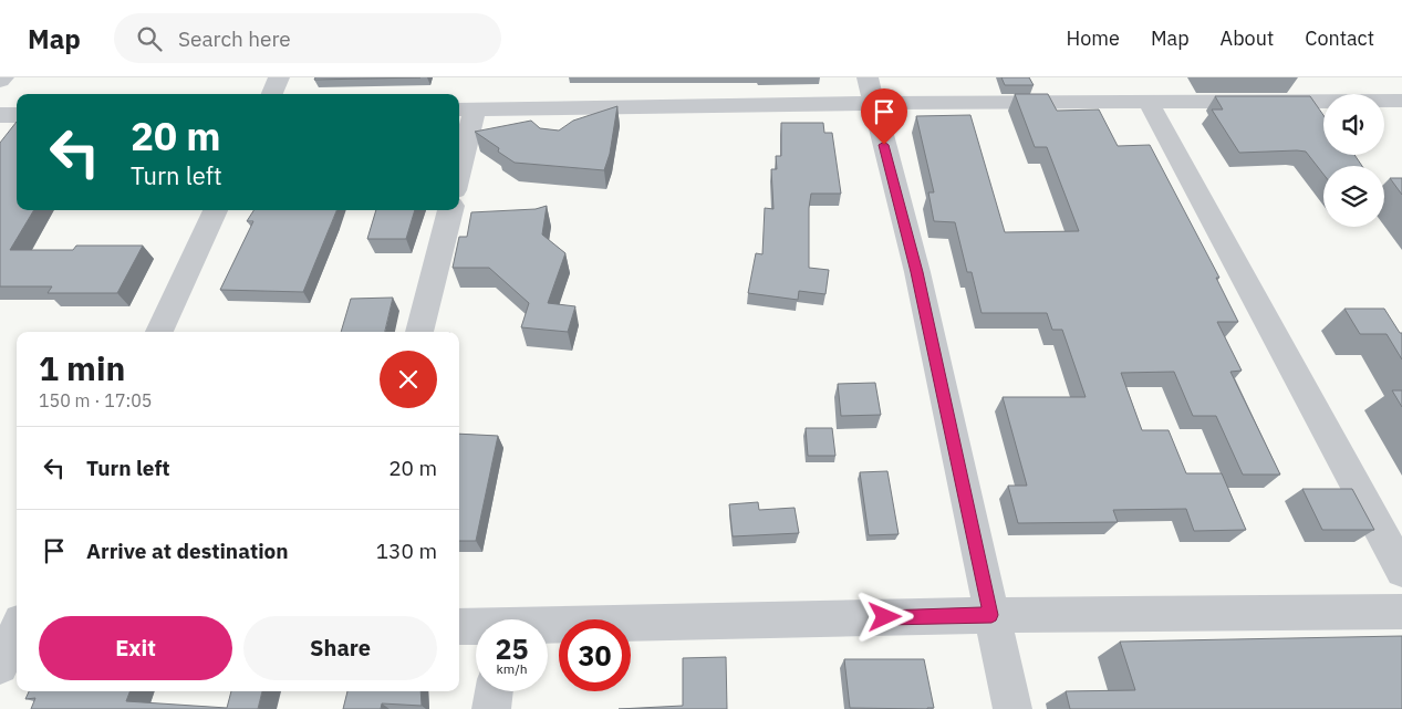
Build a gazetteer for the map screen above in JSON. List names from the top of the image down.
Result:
{
  "page": {
    "header": "Map",
    "search": "Search here",
    "nav": [
      "Home",
      "Map",
      "About",
      "Contact"
    ],
    "turn": ["20 m", "Turn left"],
    "heading": ["1 min", "150 m · 17:05"],
    "list": [
      {
        "name": "Turn left",
        "value": "20 m"
      },
      {
        "name": "Arrive at destination",
        "value": "130 m"
      }
    ],
    "buttons": ["Exit", "Share"],
    "speed": "25 km/h",
    "limit": "30"
  }
}
